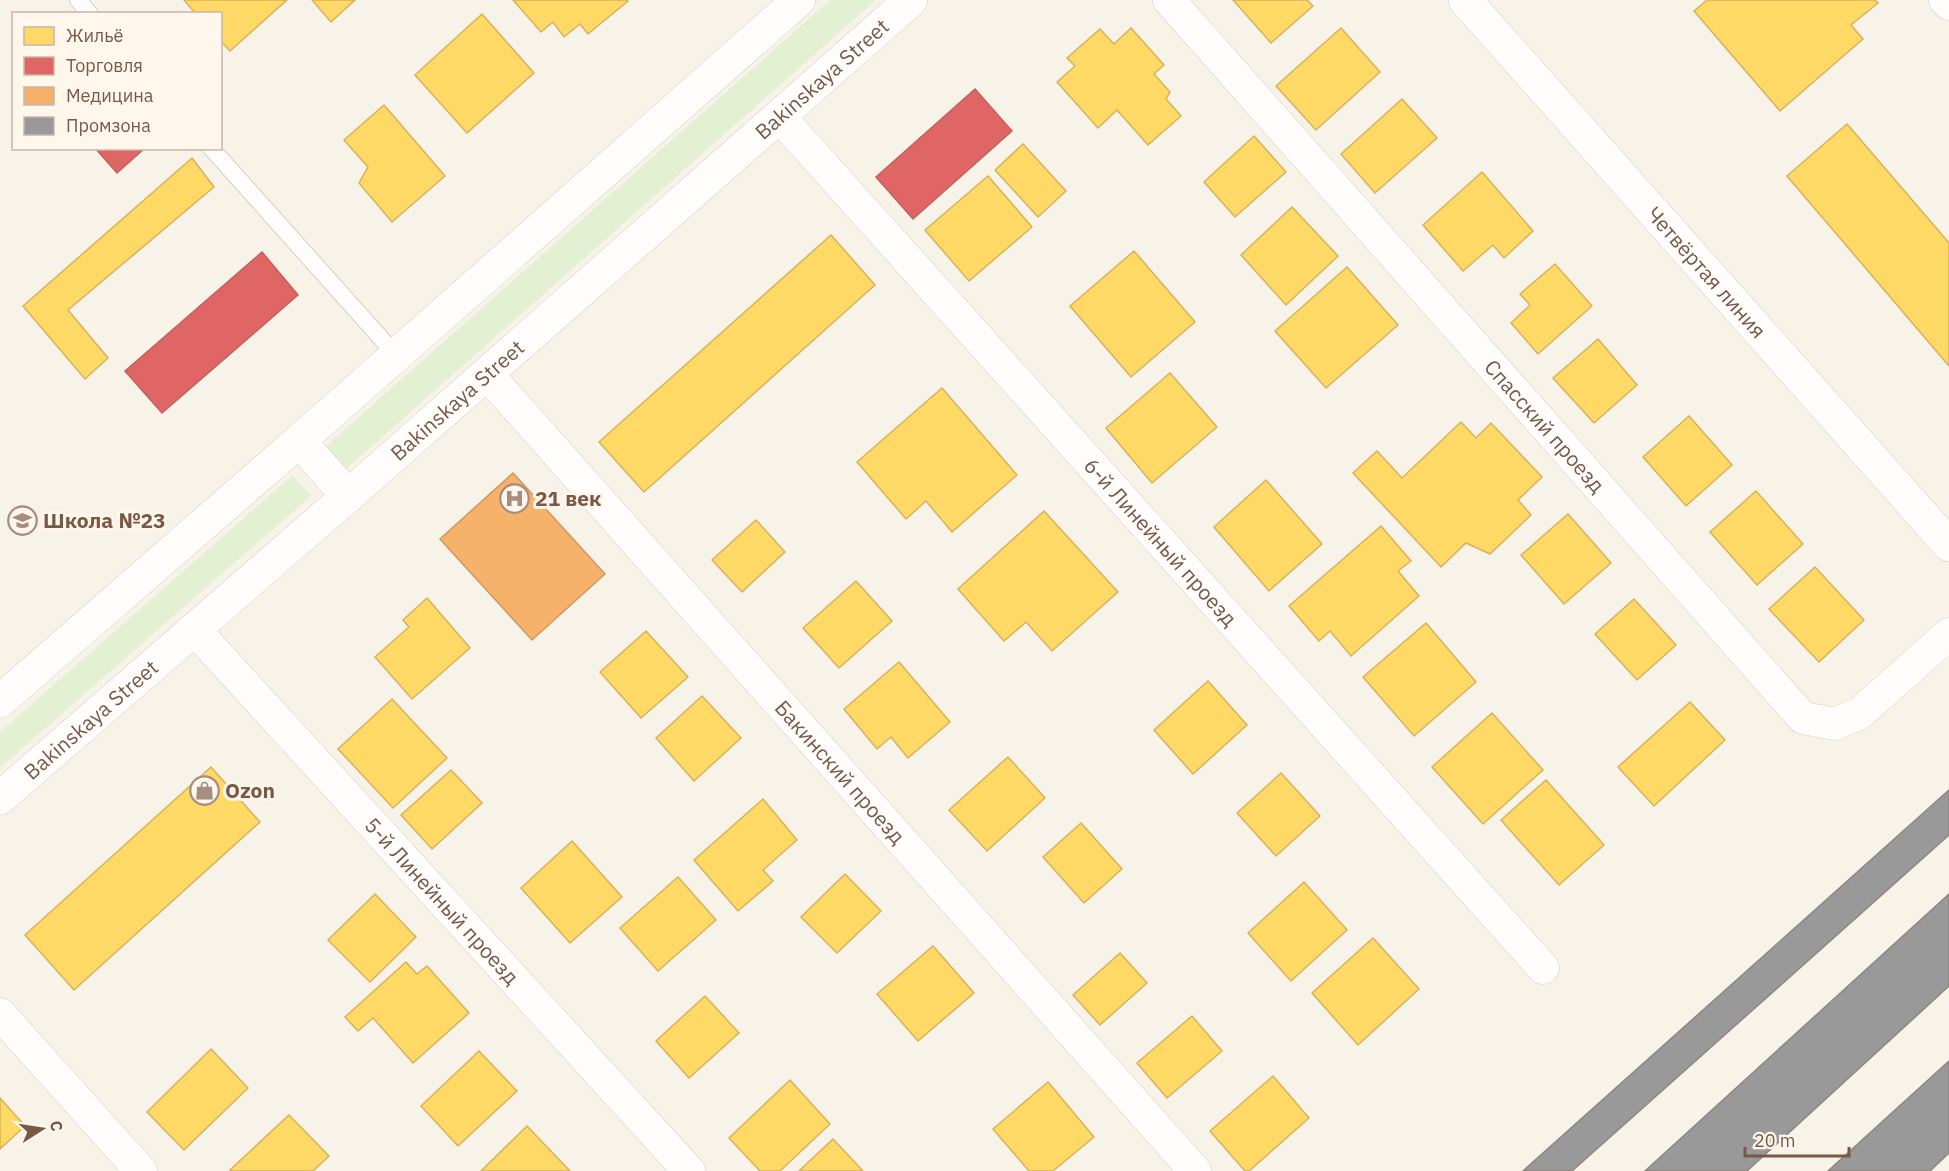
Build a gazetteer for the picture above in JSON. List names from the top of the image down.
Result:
{
  "streets": {
    "street": [
      "Bakinskaya Street",
      "Четвёртая линия",
      "Спасский проезд",
      "6-й Линейный проезд",
      "Бакинский проезд",
      "5-й Линейный проезд"
    ]
  },
  "crossings": [
    ["Bakinskaya Street", "6-й Линейный проезд"],
    ["Bakinskaya Street", "Бакинский проезд"],
    ["Bakinskaya Street", "5-й Линейный проезд"]
  ],
  "places": {
    "hospital": ["21 век"],
    "school or university": ["Школа №23"],
    "shop": ["Ozon"]
  },
  "legend": [
    "Жильё",
    "Торговля",
    "Медицина",
    "Промзона"
  ],
  "scale_bar": "20 m",
  "north": "right"
}
